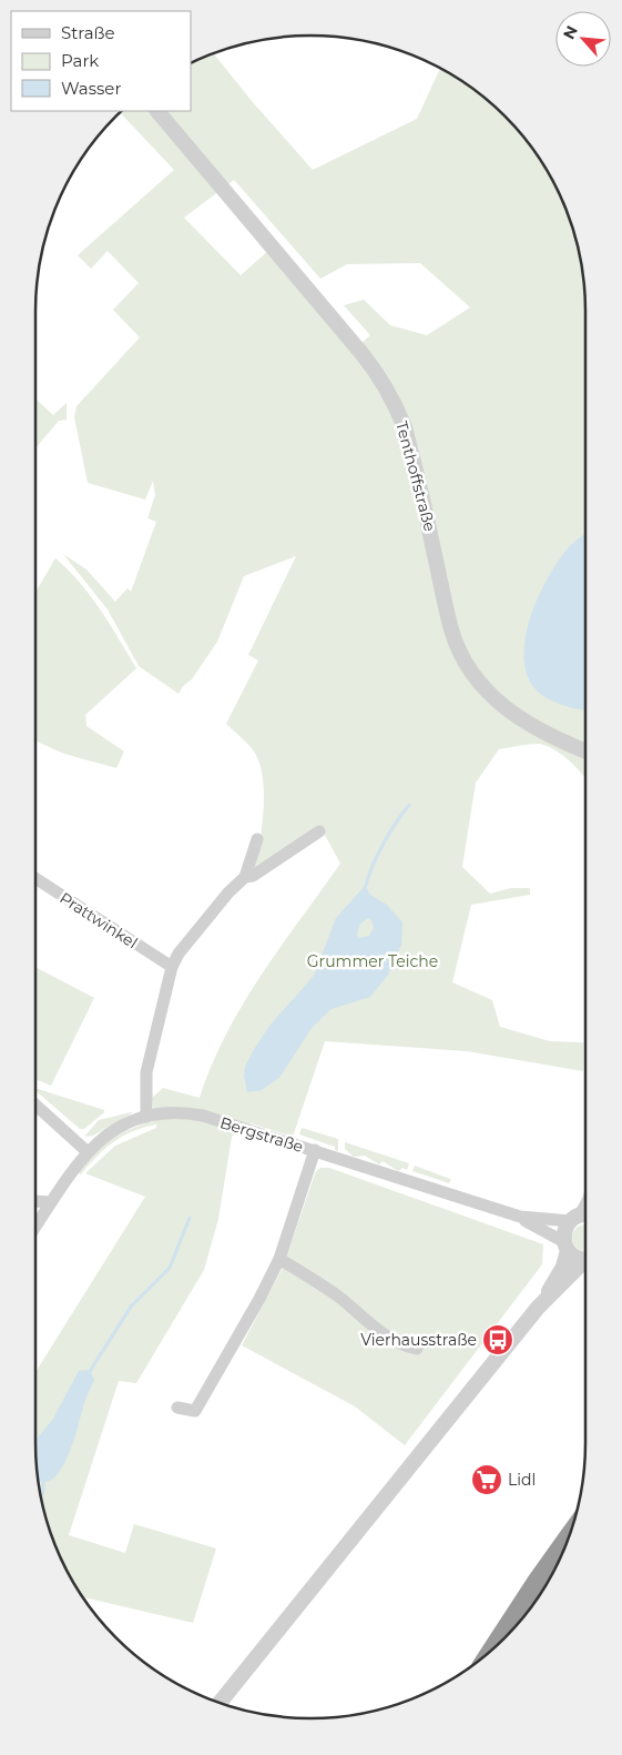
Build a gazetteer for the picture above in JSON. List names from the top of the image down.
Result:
{
  "streets": {
    "street": ["Tenthoffstraße", "Prattwinkel", "Bergstraße"]
  },
  "parks": ["Grummer Teiche"],
  "places": {
    "bus stop": ["Vierhausstraße"],
    "supermarket": ["Lidl"]
  },
  "legend": ["Straße", "Park", "Wasser"],
  "north": "top left"
}
